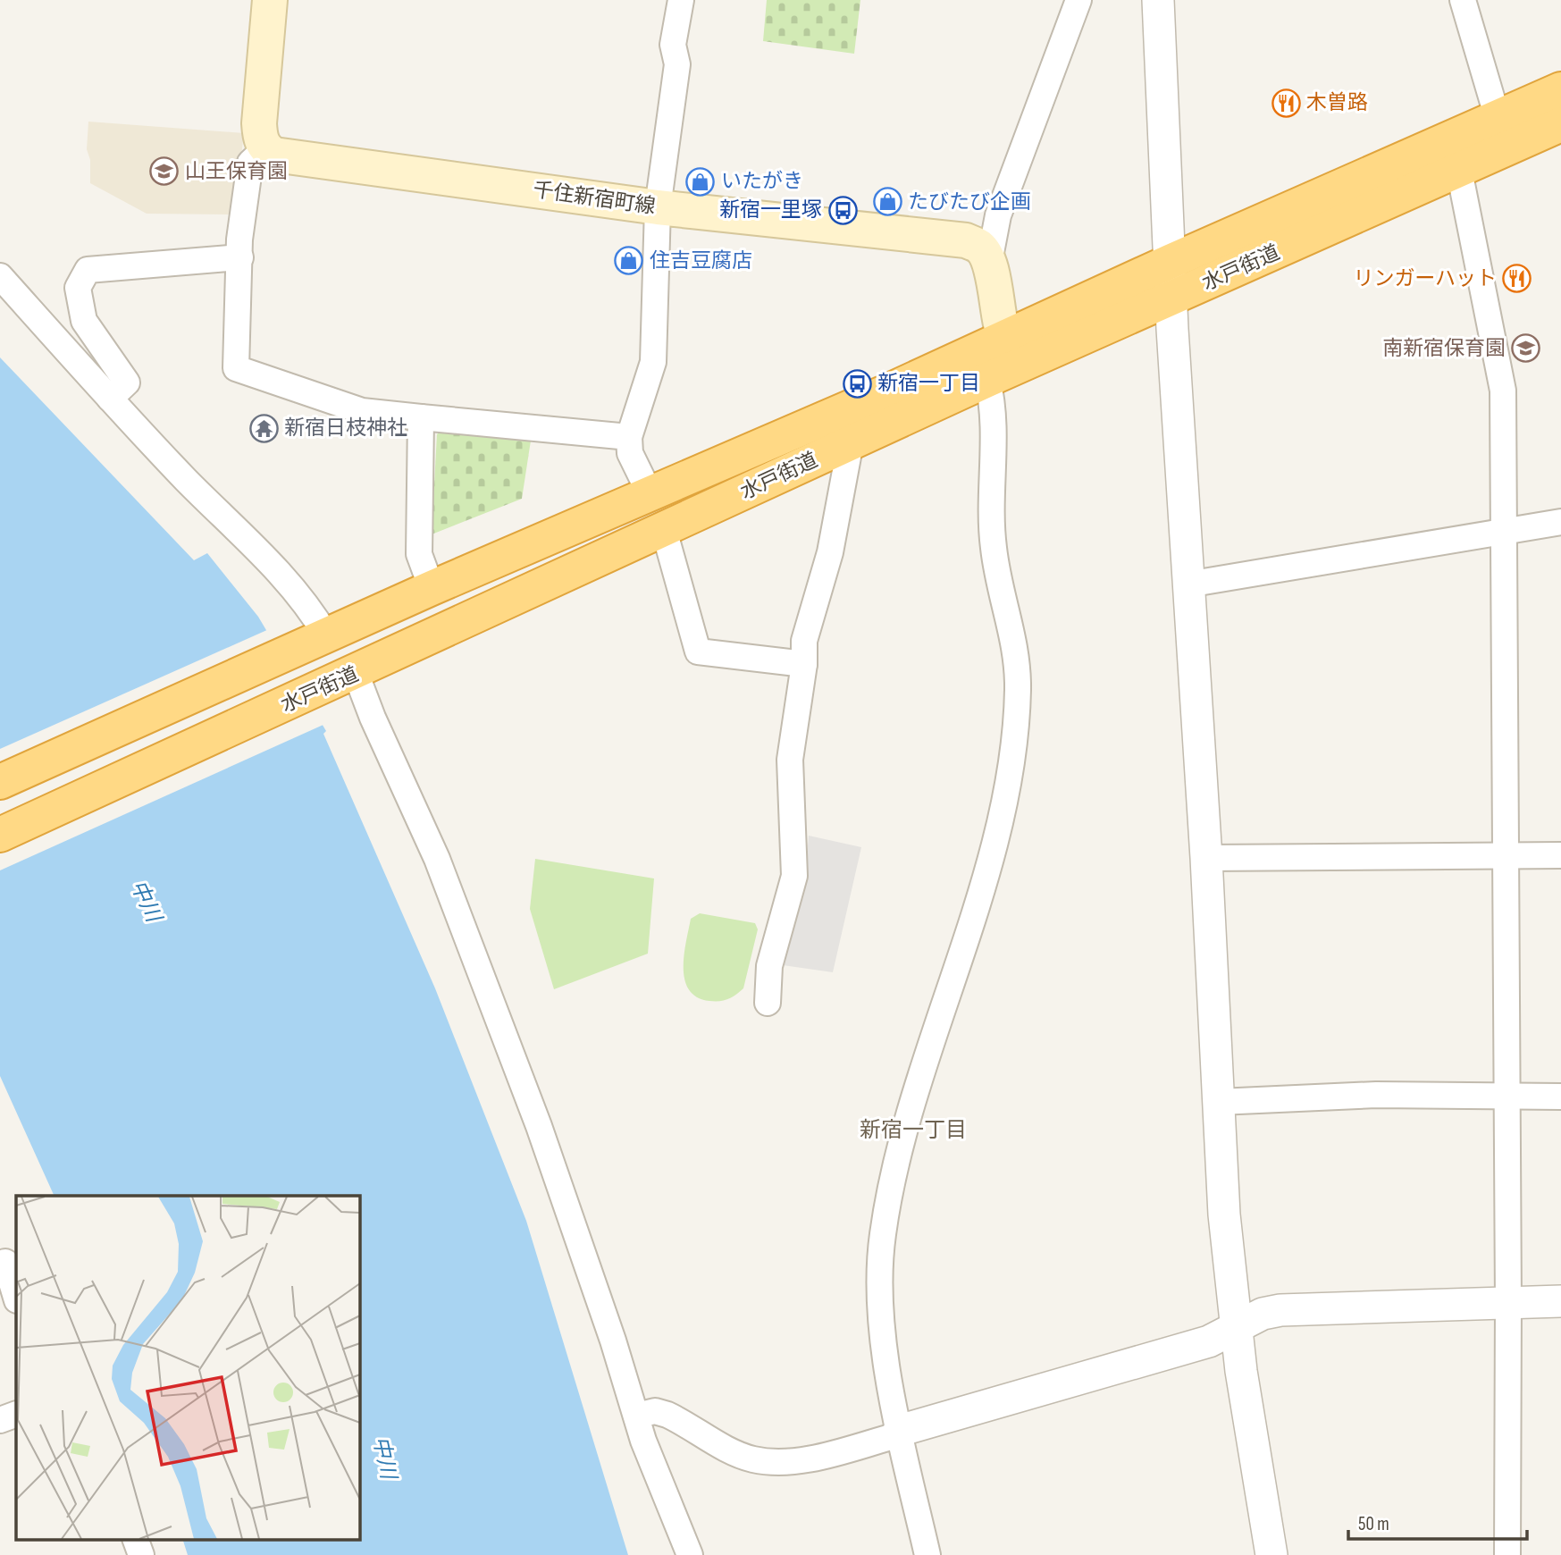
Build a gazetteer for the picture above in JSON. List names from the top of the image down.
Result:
{
  "streets": {
    "highway": ["水戸街道"],
    "main road": ["千住新宿町線"]
  },
  "districts": ["新宿一丁目"],
  "water": ["中川"],
  "places": {
    "restaurant": ["木曽路", "リンガーハット"],
    "school or university": ["山王保育園", "南新宿保育園"],
    "shop": ["いたがき", "たびたび企画", "住吉豆腐店"],
    "bus stop": ["新宿一里塚", "新宿一丁目"],
    "temple": ["新宿日枝神社"]
  },
  "scale_bar": "50 m"
}
